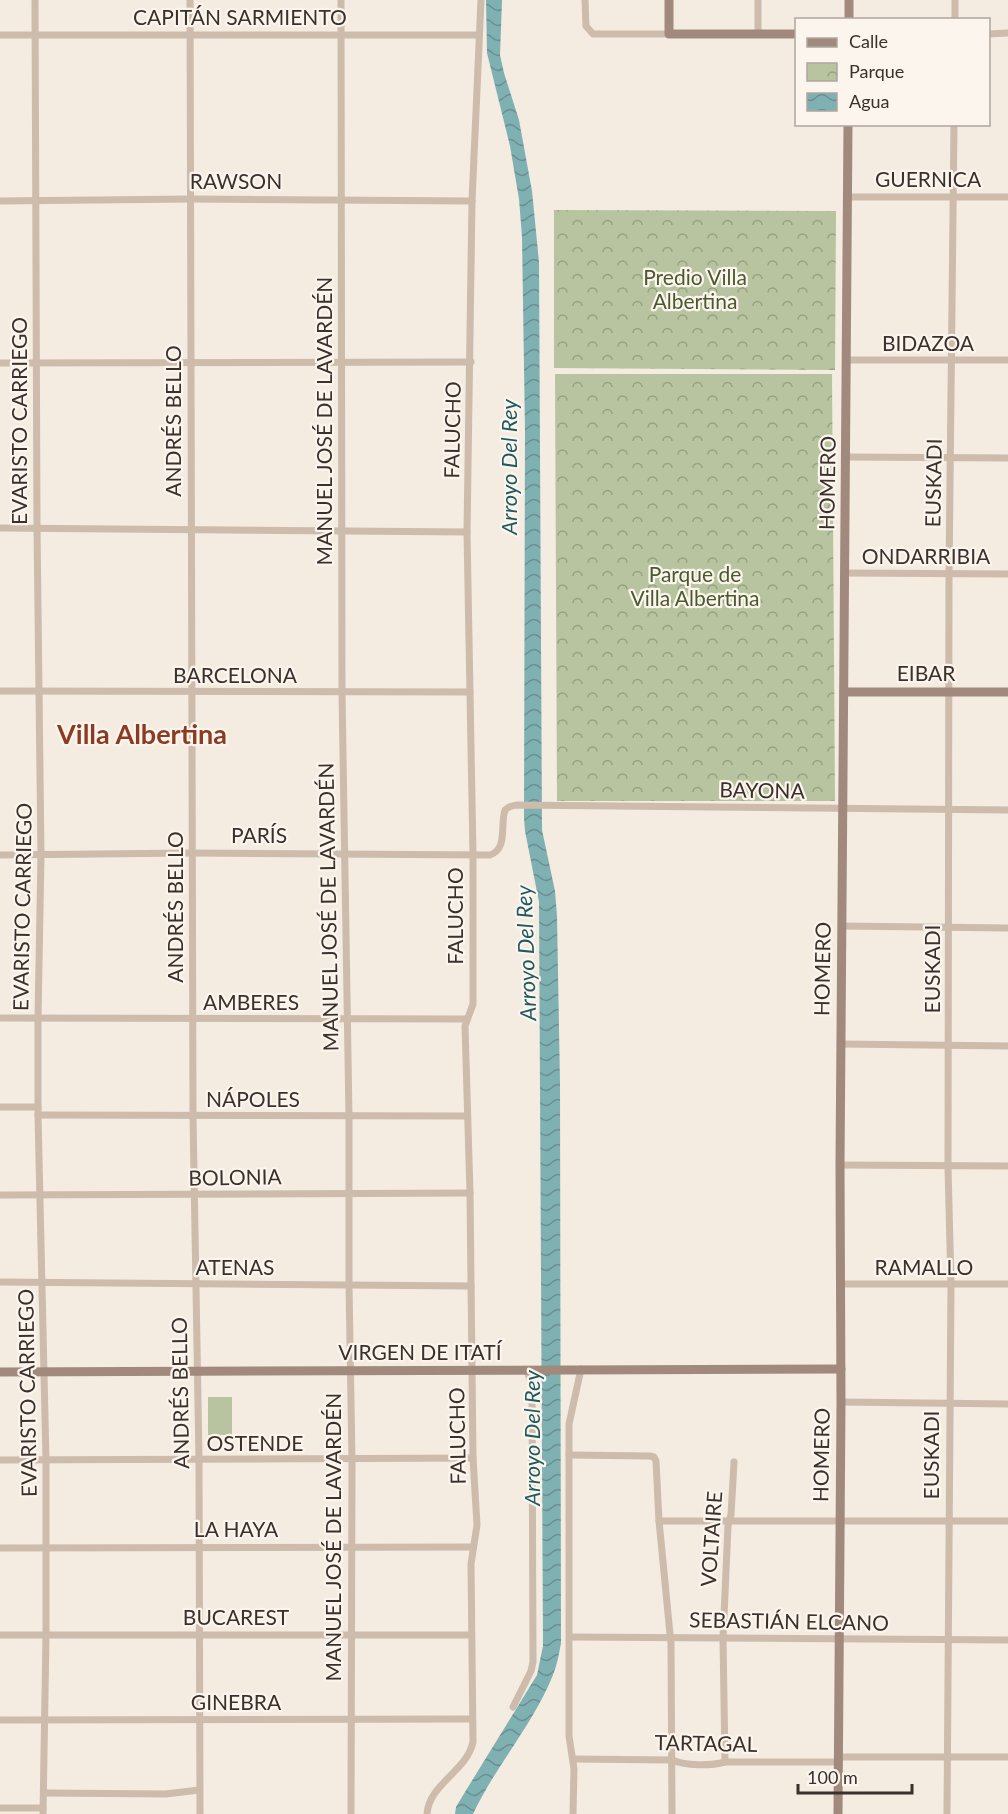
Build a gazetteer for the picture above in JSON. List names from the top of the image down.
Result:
{
  "streets": {
    "main road": ["HOMERO", "EIBAR", "VIRGEN DE ITATÍ"],
    "street": [
      "CAPITÁN SARMIENTO",
      "GUERNICA",
      "RAWSON",
      "BIDAZOA",
      "EVARISTO CARRIEGO",
      "ANDRÉS BELLO",
      "MANUEL JOSÉ DE LAVARDÉN",
      "FALUCHO",
      "EUSKADI",
      "ONDARRIBIA",
      "BARCELONA",
      "BAYONA",
      "PARÍS",
      "AMBERES",
      "NÁPOLES",
      "BOLONIA",
      "ATENAS",
      "RAMALLO",
      "OSTENDE",
      "LA HAYA",
      "VOLTAIRE",
      "BUCAREST",
      "SEBASTIÁN ELCANO",
      "GINEBRA",
      "TARTAGAL"
    ]
  },
  "crossings": [
    ["CAPITÁN SARMIENTO", "EVARISTO CARRIEGO"],
    ["CAPITÁN SARMIENTO", "ANDRÉS BELLO"],
    ["CAPITÁN SARMIENTO", "MANUEL JOSÉ DE LAVARDÉN"],
    ["CAPITÁN SARMIENTO", "FALUCHO"],
    ["GUERNICA", "HOMERO"],
    ["GUERNICA", "EUSKADI"],
    ["RAWSON", "EVARISTO CARRIEGO"],
    ["RAWSON", "ANDRÉS BELLO"],
    ["RAWSON", "MANUEL JOSÉ DE LAVARDÉN"],
    ["RAWSON", "FALUCHO"],
    ["BIDAZOA", "HOMERO"],
    ["BIDAZOA", "EUSKADI"],
    ["EVARISTO CARRIEGO", "BARCELONA"],
    ["EVARISTO CARRIEGO", "PARÍS"],
    ["EVARISTO CARRIEGO", "AMBERES"],
    ["EVARISTO CARRIEGO", "NÁPOLES"],
    ["EVARISTO CARRIEGO", "BOLONIA"],
    ["EVARISTO CARRIEGO", "ATENAS"],
    ["EVARISTO CARRIEGO", "VIRGEN DE ITATÍ"],
    ["EVARISTO CARRIEGO", "OSTENDE"],
    ["EVARISTO CARRIEGO", "LA HAYA"],
    ["EVARISTO CARRIEGO", "BUCAREST"],
    ["EVARISTO CARRIEGO", "GINEBRA"],
    ["ANDRÉS BELLO", "BARCELONA"],
    ["ANDRÉS BELLO", "PARÍS"],
    ["ANDRÉS BELLO", "AMBERES"],
    ["ANDRÉS BELLO", "NÁPOLES"],
    ["ANDRÉS BELLO", "BOLONIA"],
    ["ANDRÉS BELLO", "ATENAS"],
    ["ANDRÉS BELLO", "VIRGEN DE ITATÍ"],
    ["ANDRÉS BELLO", "OSTENDE"],
    ["ANDRÉS BELLO", "LA HAYA"],
    ["ANDRÉS BELLO", "BUCAREST"],
    ["ANDRÉS BELLO", "GINEBRA"],
    ["MANUEL JOSÉ DE LAVARDÉN", "BARCELONA"],
    ["MANUEL JOSÉ DE LAVARDÉN", "PARÍS"],
    ["MANUEL JOSÉ DE LAVARDÉN", "AMBERES"],
    ["MANUEL JOSÉ DE LAVARDÉN", "NÁPOLES"],
    ["MANUEL JOSÉ DE LAVARDÉN", "BOLONIA"],
    ["MANUEL JOSÉ DE LAVARDÉN", "ATENAS"],
    ["MANUEL JOSÉ DE LAVARDÉN", "VIRGEN DE ITATÍ"],
    ["MANUEL JOSÉ DE LAVARDÉN", "OSTENDE"],
    ["MANUEL JOSÉ DE LAVARDÉN", "LA HAYA"],
    ["MANUEL JOSÉ DE LAVARDÉN", "BUCAREST"],
    ["MANUEL JOSÉ DE LAVARDÉN", "GINEBRA"],
    ["FALUCHO", "BARCELONA"],
    ["FALUCHO", "PARÍS"],
    ["FALUCHO", "AMBERES"],
    ["FALUCHO", "NÁPOLES"],
    ["FALUCHO", "BOLONIA"],
    ["FALUCHO", "ATENAS"],
    ["FALUCHO", "VIRGEN DE ITATÍ"],
    ["FALUCHO", "OSTENDE"],
    ["FALUCHO", "LA HAYA"],
    ["FALUCHO", "BUCAREST"],
    ["FALUCHO", "GINEBRA"],
    ["HOMERO", "ONDARRIBIA"],
    ["HOMERO", "EIBAR"],
    ["HOMERO", "BAYONA"],
    ["HOMERO", "RAMALLO"],
    ["HOMERO", "VIRGEN DE ITATÍ"],
    ["HOMERO", "SEBASTIÁN ELCANO"],
    ["HOMERO", "TARTAGAL"],
    ["EUSKADI", "ONDARRIBIA"],
    ["EUSKADI", "EIBAR"],
    ["EUSKADI", "BAYONA"],
    ["EUSKADI", "RAMALLO"],
    ["EUSKADI", "SEBASTIÁN ELCANO"],
    ["EUSKADI", "TARTAGAL"],
    ["BAYONA", "PARÍS"],
    ["VOLTAIRE", "SEBASTIÁN ELCANO"],
    ["VOLTAIRE", "TARTAGAL"]
  ],
  "districts": ["Villa Albertina"],
  "water": ["Arroyo Del Rey"],
  "parks": ["Predio Villa Albertina", "Parque de Villa Albertina"],
  "legend": ["Calle", "Parque", "Agua"],
  "scale_bar": "100 m"
}
